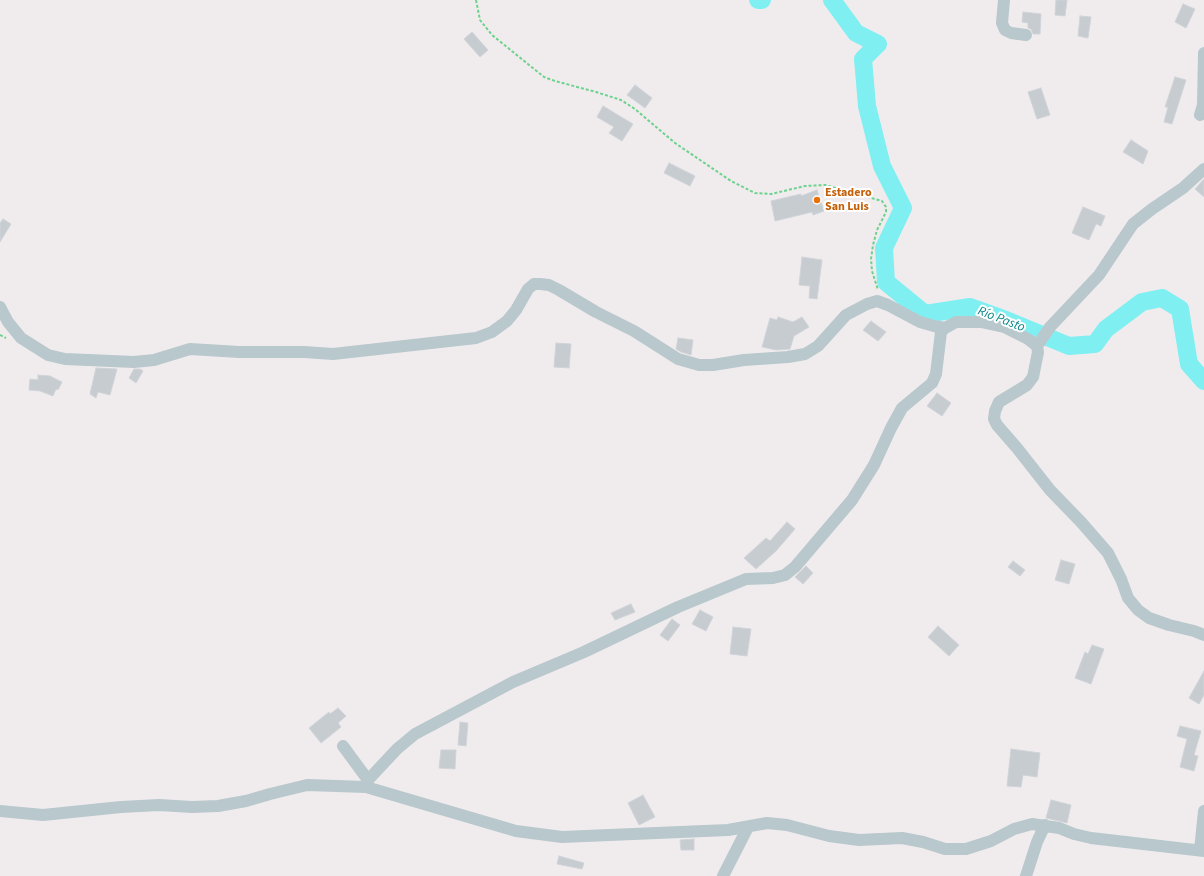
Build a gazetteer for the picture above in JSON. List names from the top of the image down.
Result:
{
  "water": ["Río Pasto"],
  "places": ["Estadero San Luis"]
}
